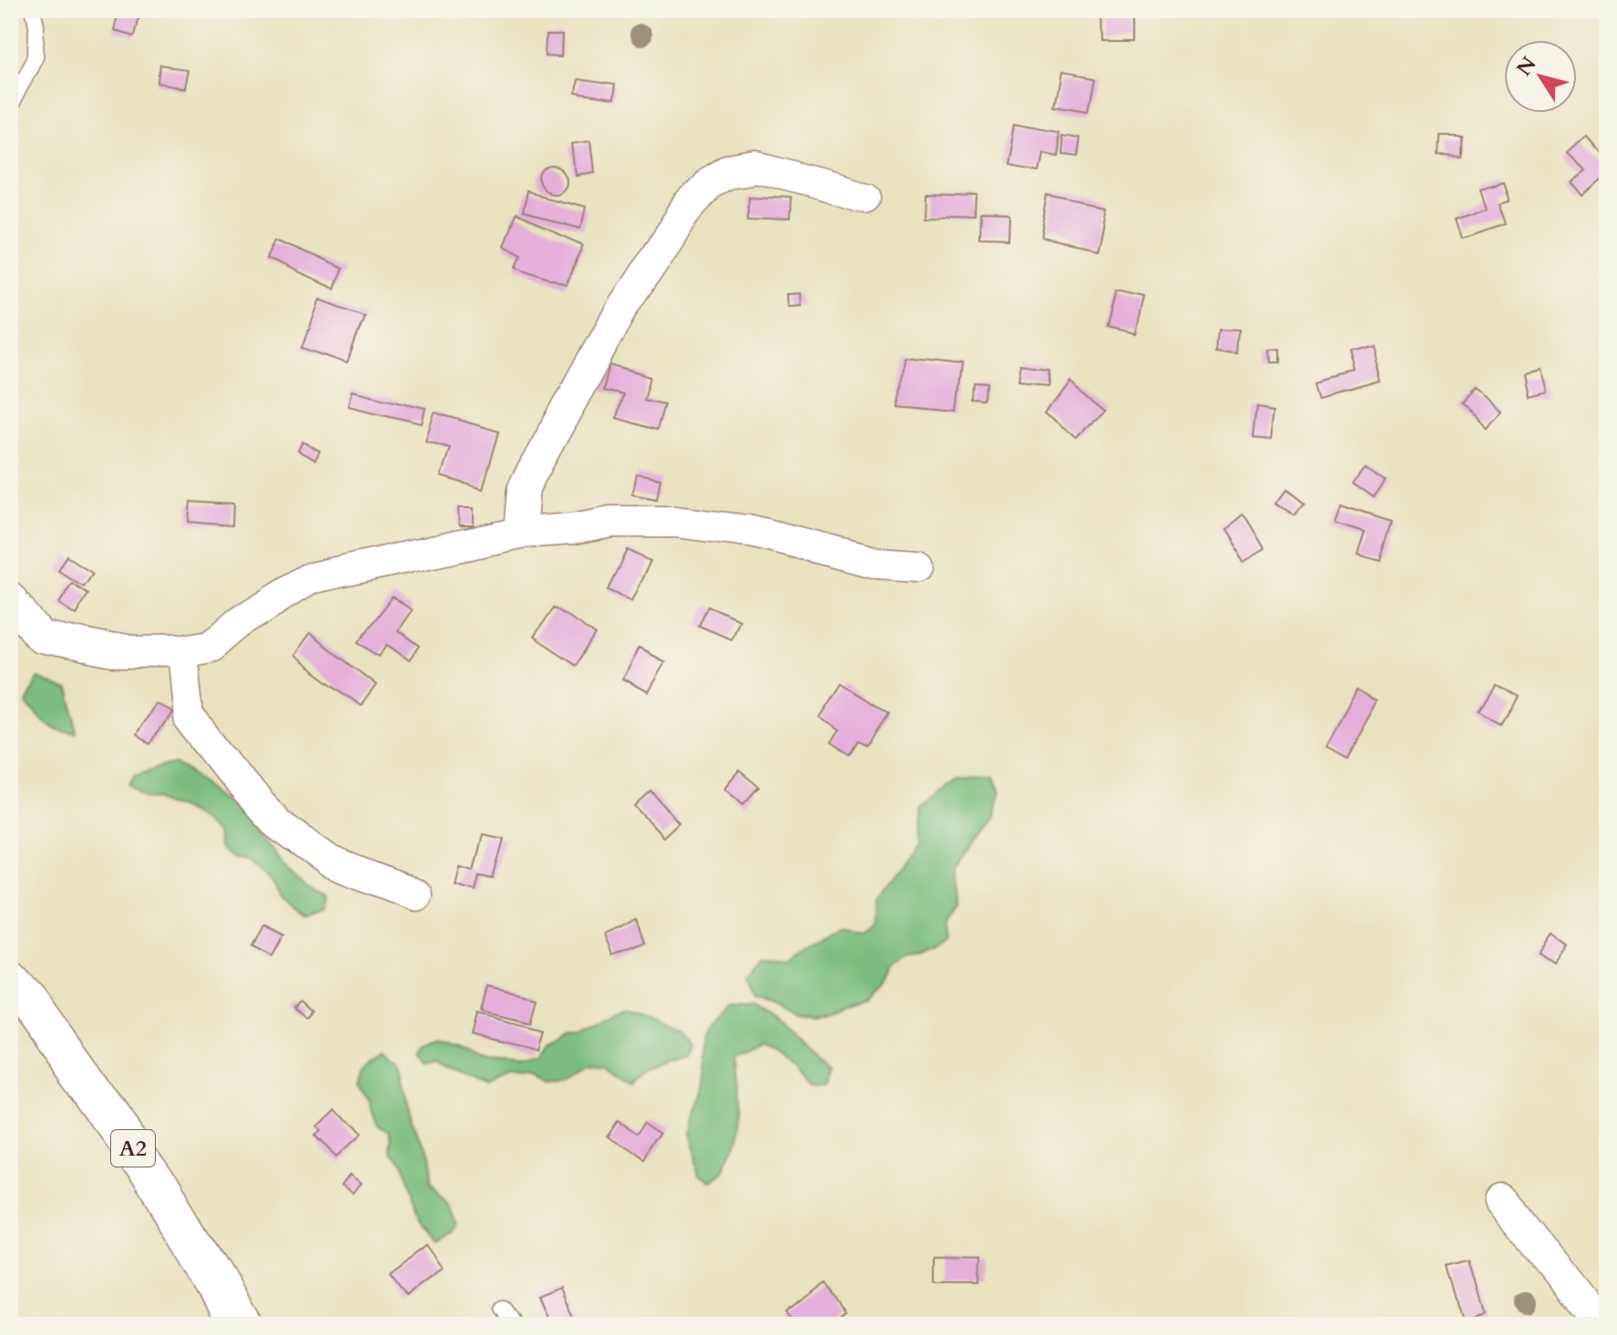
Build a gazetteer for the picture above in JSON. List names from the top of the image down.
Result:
{
  "streets": {
    "main road": ["A2"]
  },
  "north": "top left"
}
